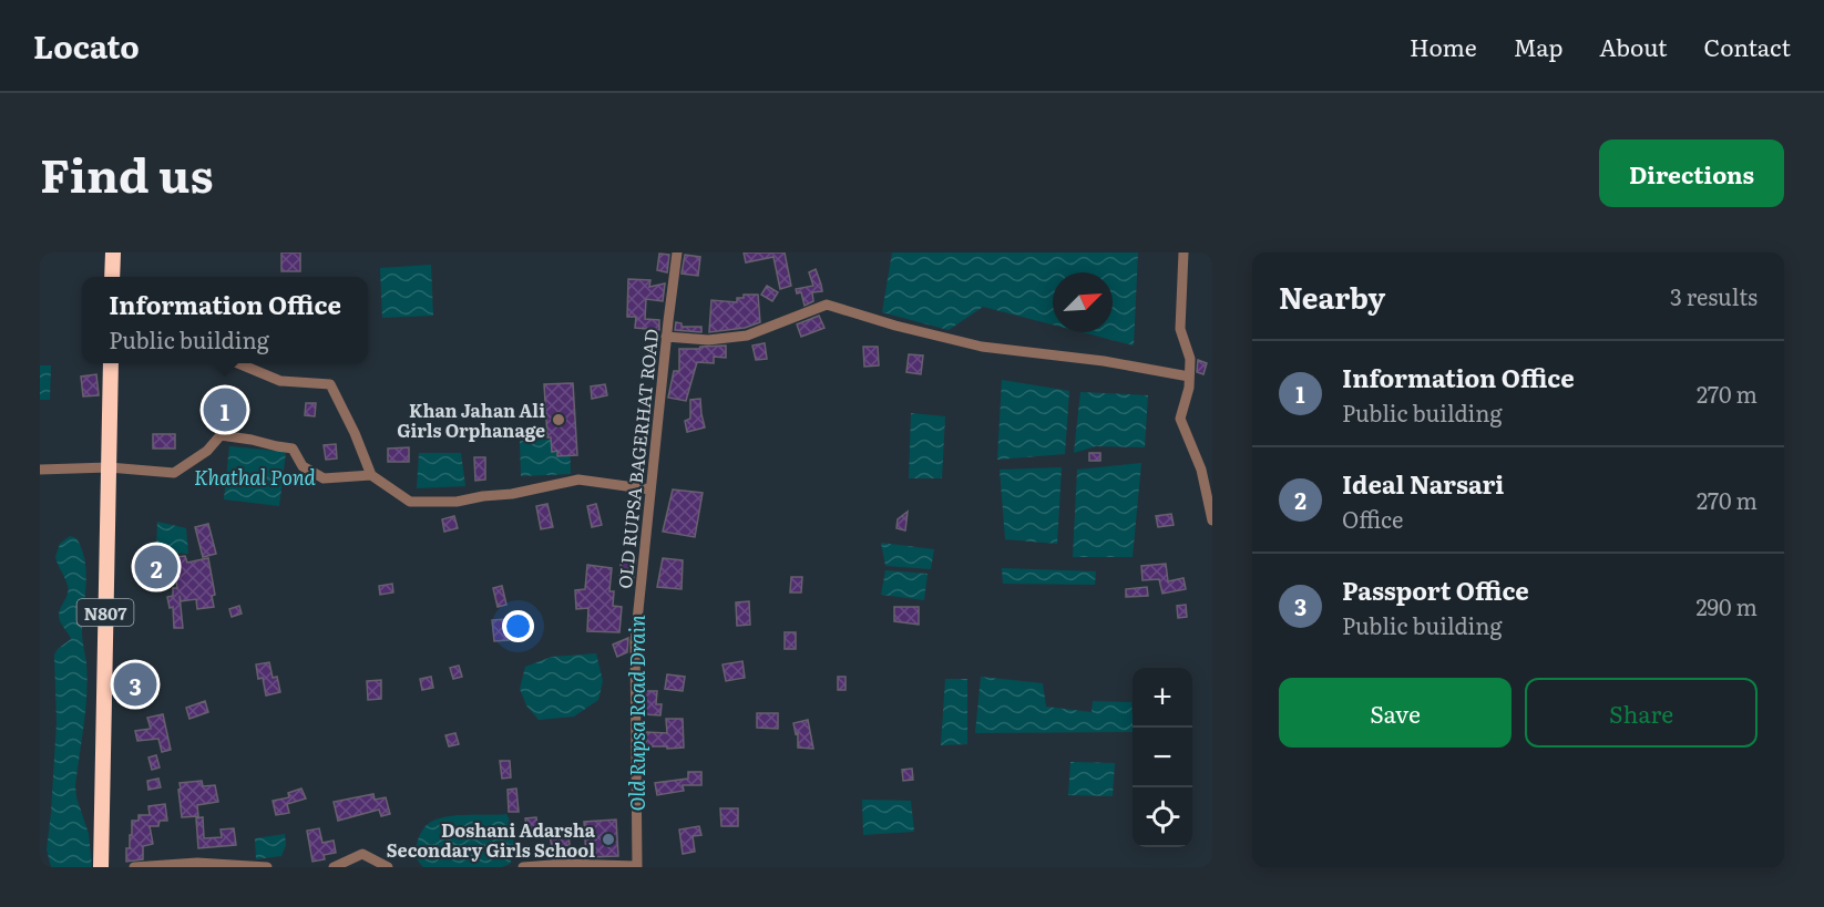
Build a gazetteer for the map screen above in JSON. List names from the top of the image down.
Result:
{
  "streets": {
    "highway": ["N807"],
    "street": ["OLD RUPSA BAGERHAT ROAD"]
  },
  "water": ["Khathal Pond", "Old Rupsa Road Drain"],
  "places": ["Khan Jahan Ali Girls Orphanage", "Doshani Adarsha Secondary Girls School"],
  "north": "top right",
  "page": {
    "header": "Locato",
    "nav": [
      "Home",
      "Map",
      "About",
      "Contact"
    ],
    "title": "Find us",
    "buttons": [
      "Directions",
      ["Save", "Share"]
    ],
    "heading": ["Nearby", "3 results"],
    "popup": ["Information Office", "Public building"],
    "list": [
      {
        "mark": "1",
        "name": "Information Office",
        "note": "Public building",
        "value": "270 m"
      },
      {
        "mark": "2",
        "name": "Ideal Narsari",
        "note": "Office",
        "value": "270 m"
      },
      {
        "mark": "3",
        "name": "Passport Office",
        "note": "Public building",
        "value": "290 m"
      }
    ],
    "pins": ["1", "2", "3"],
    "map_buttons": ["+", "−"]
  }
}
